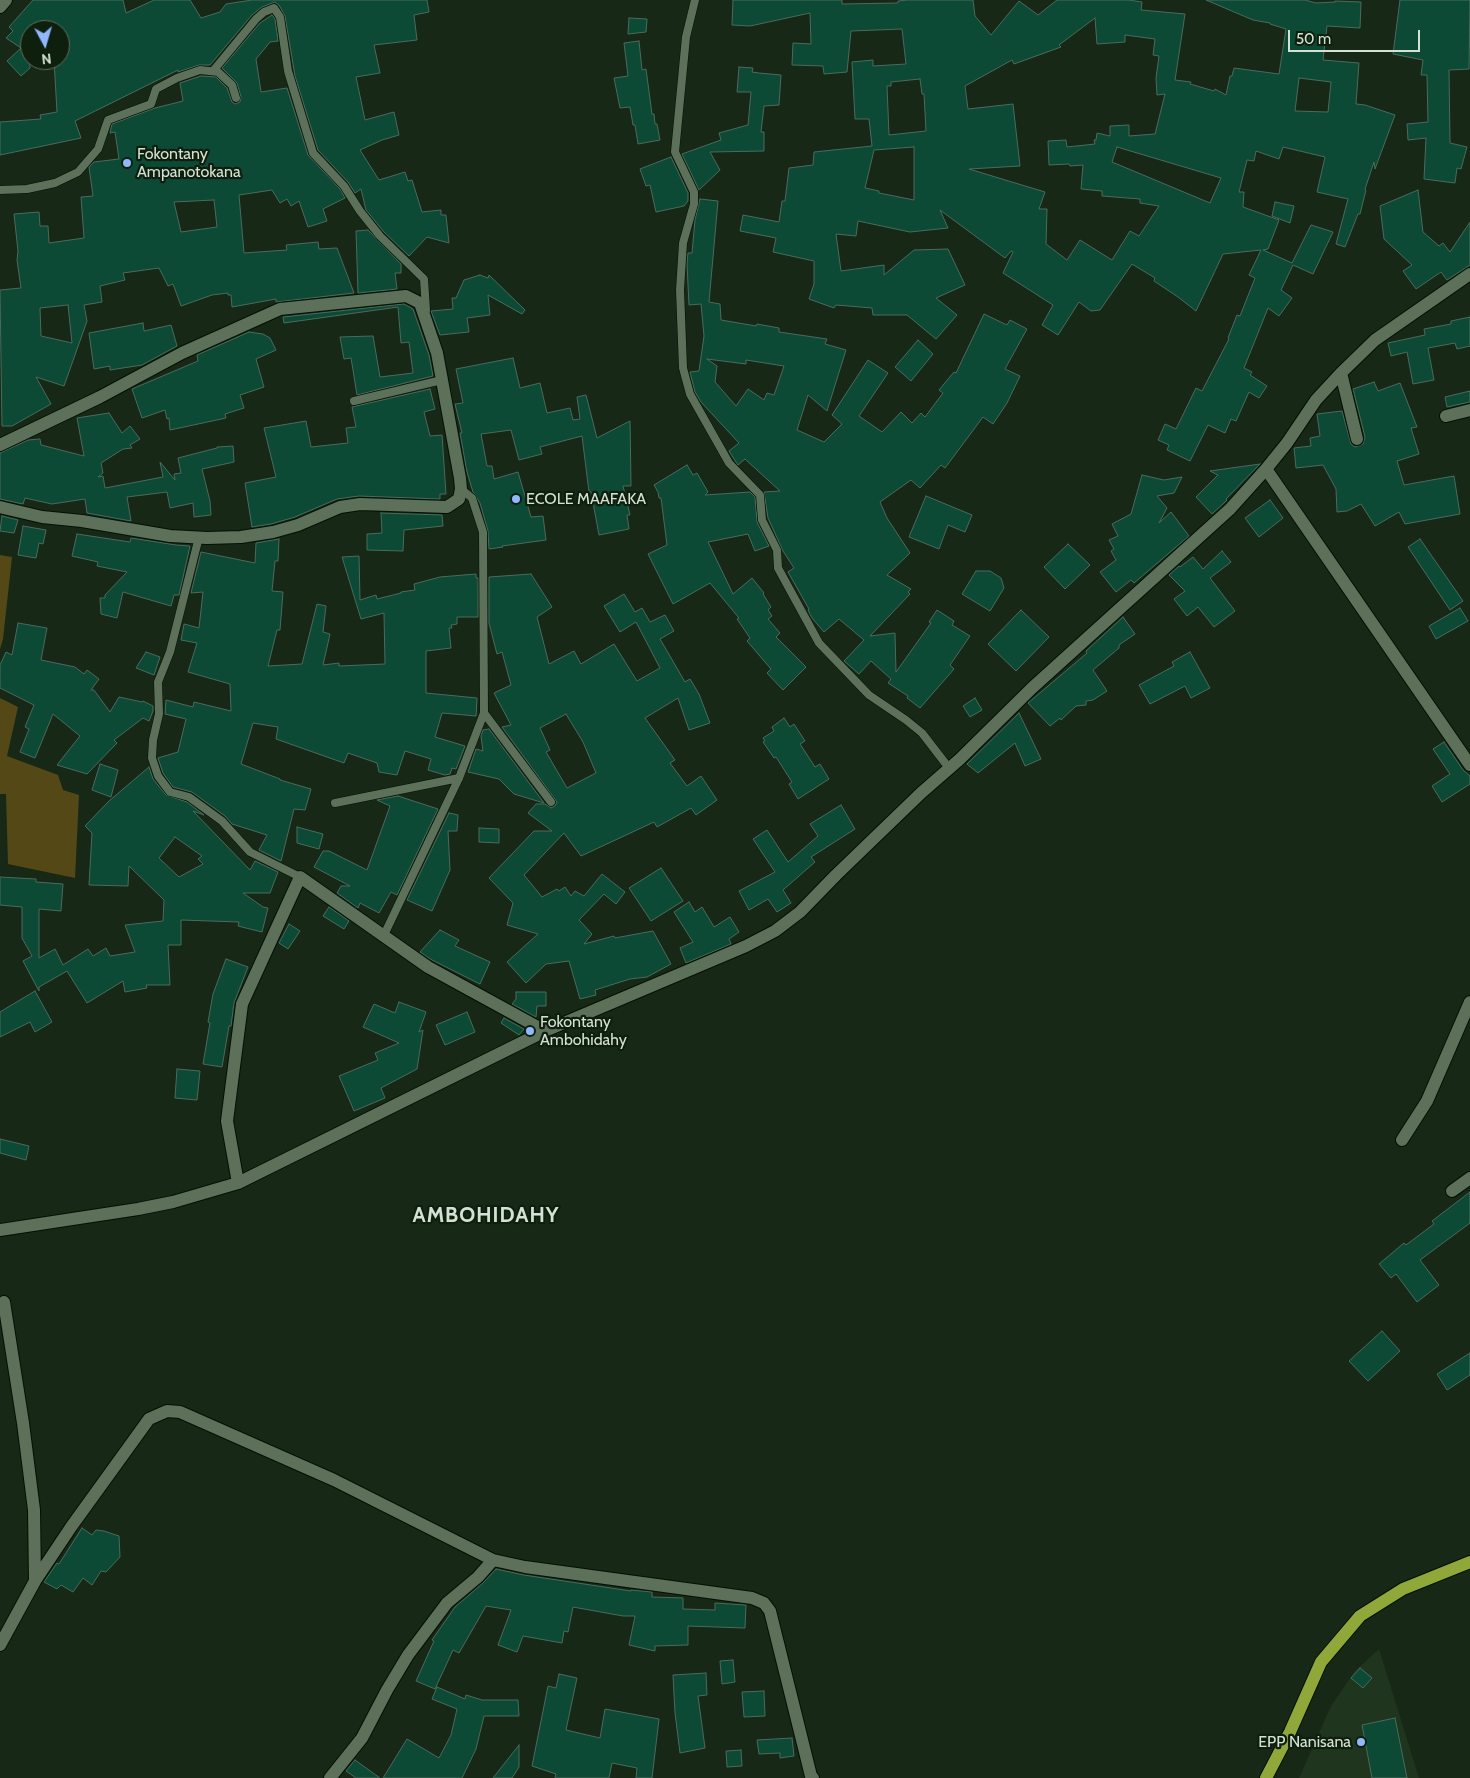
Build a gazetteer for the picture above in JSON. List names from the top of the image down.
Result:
{
  "districts": ["AMBOHIDAHY"],
  "places": [
    "Fokontany Ampanotokana",
    "ECOLE MAAFAKA",
    "Fokontany Ambohidahy",
    "EPP Nanisana"
  ],
  "scale_bar": "50 m",
  "north": "bottom"
}
